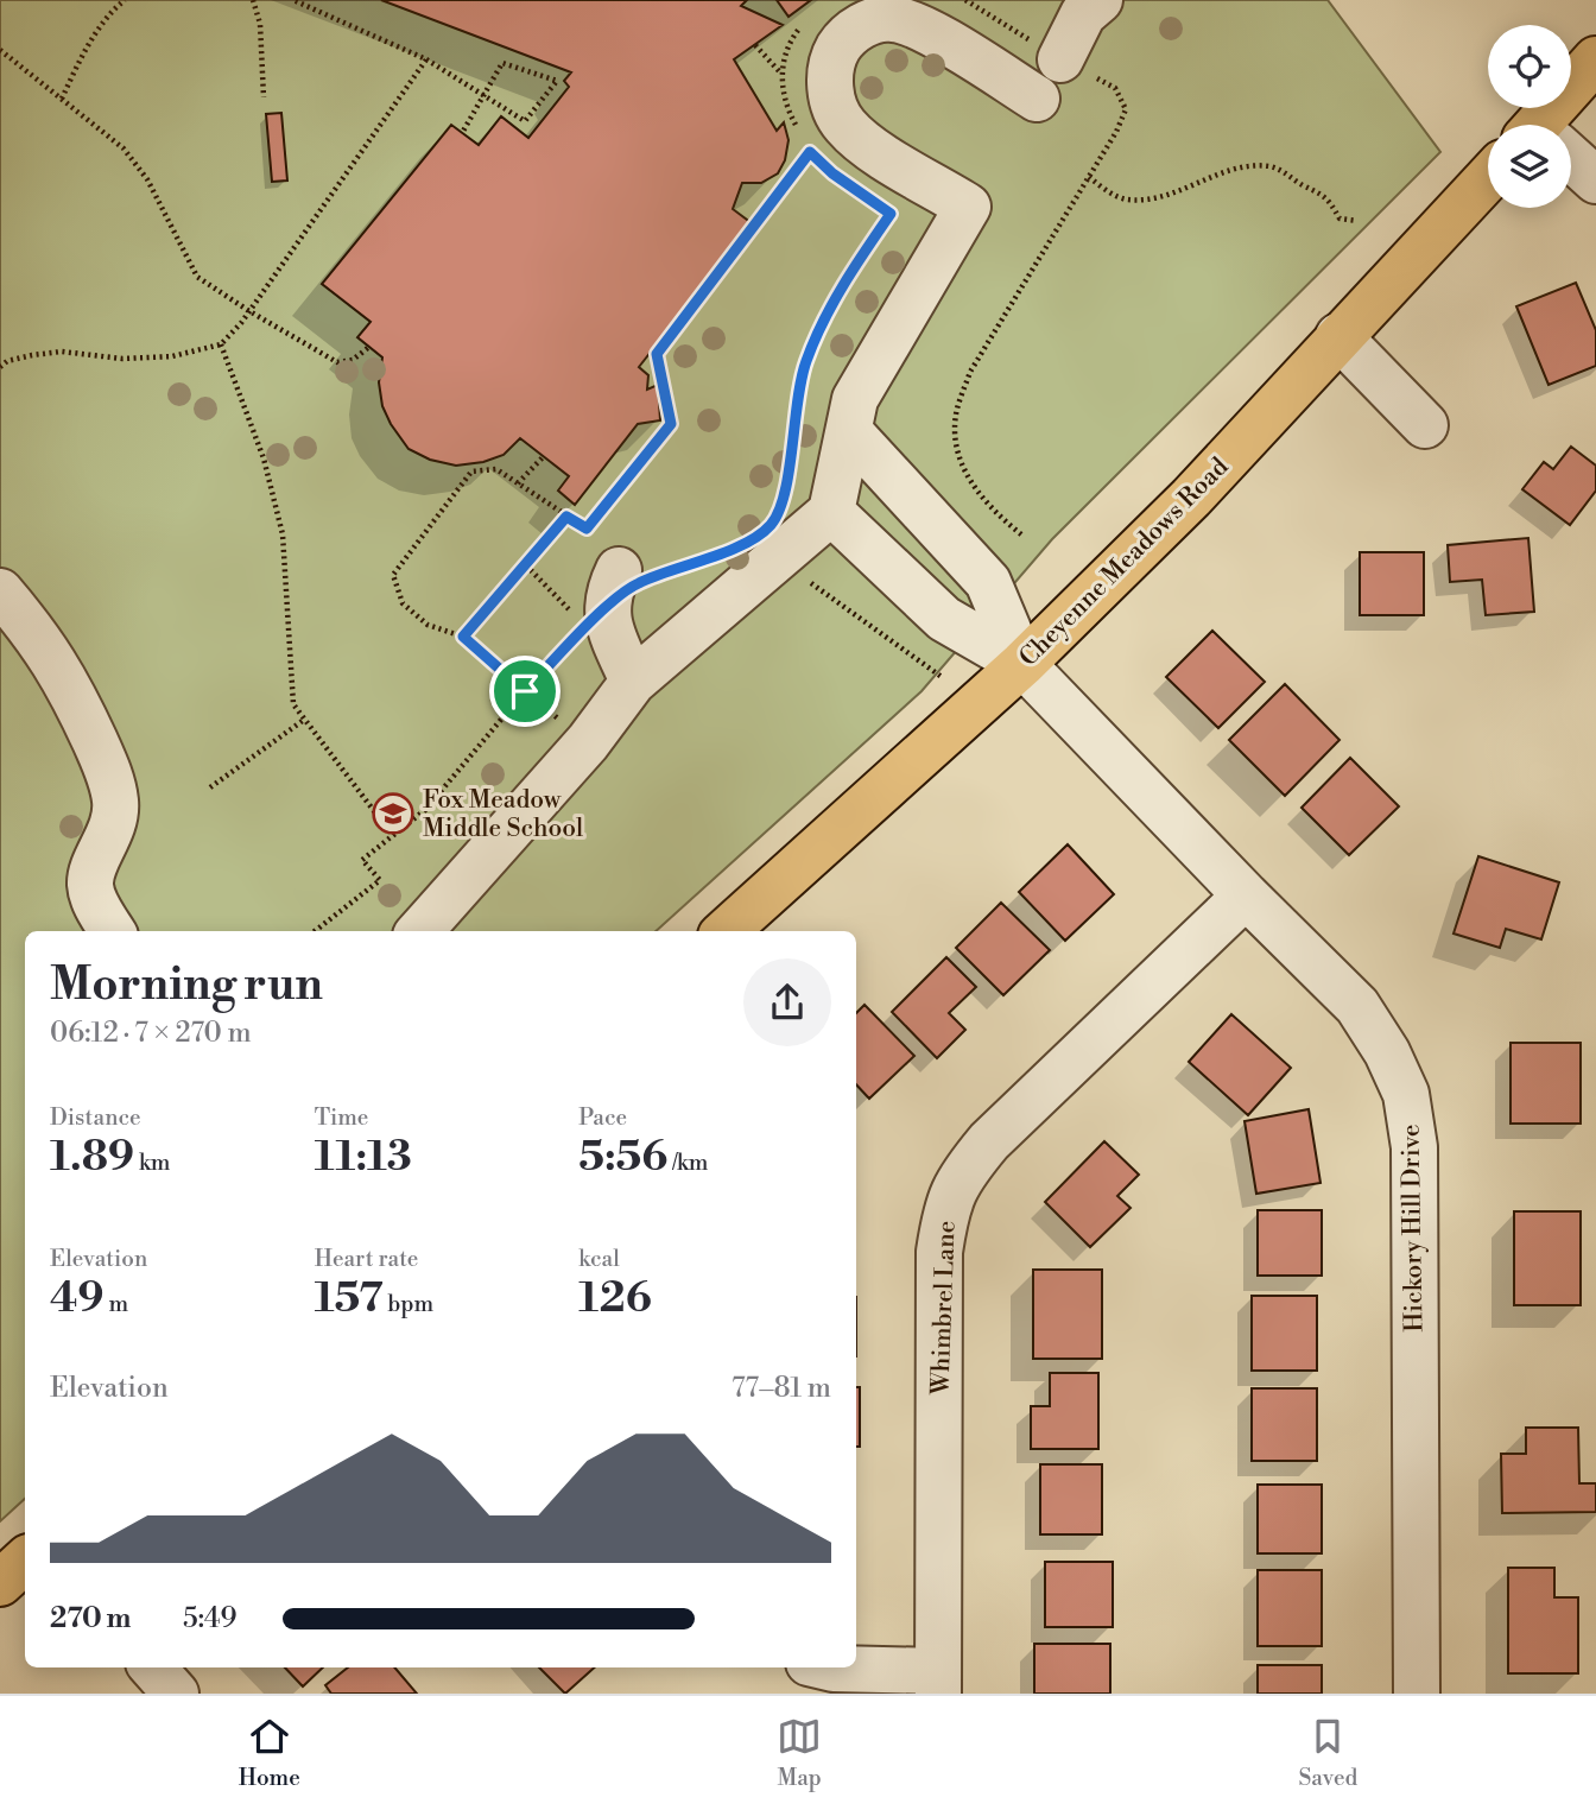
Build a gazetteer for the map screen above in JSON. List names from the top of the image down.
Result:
{
  "streets": {
    "main road": ["Cheyenne Meadows Road"],
    "street": ["Hickory Hill Drive", "Whimbrel Lane"]
  },
  "crossings": [
    ["Cheyenne Meadows Road", "Hickory Hill Drive"],
    ["Hickory Hill Drive", "Whimbrel Lane"]
  ],
  "places": {
    "school or university": ["Fox Meadow Middle School"]
  },
  "page": {
    "heading": ["Morning run", "06:12 · 7 × 270 m"],
    "stats": [
      ["Distance", "1.89 km"],
      ["Time", "11:13"],
      ["Pace", "5:56 /km"],
      ["Elevation", "49 m"],
      ["Heart rate", "157 bpm"],
      ["kcal", "126"]
    ],
    "chart": ["Elevation", "77–81 m"],
    "list": [
      {
        "name": "270 m",
        "note": "5:49"
      }
    ],
    "tabs": ["Home", "Map", "Saved"]
  }
}
